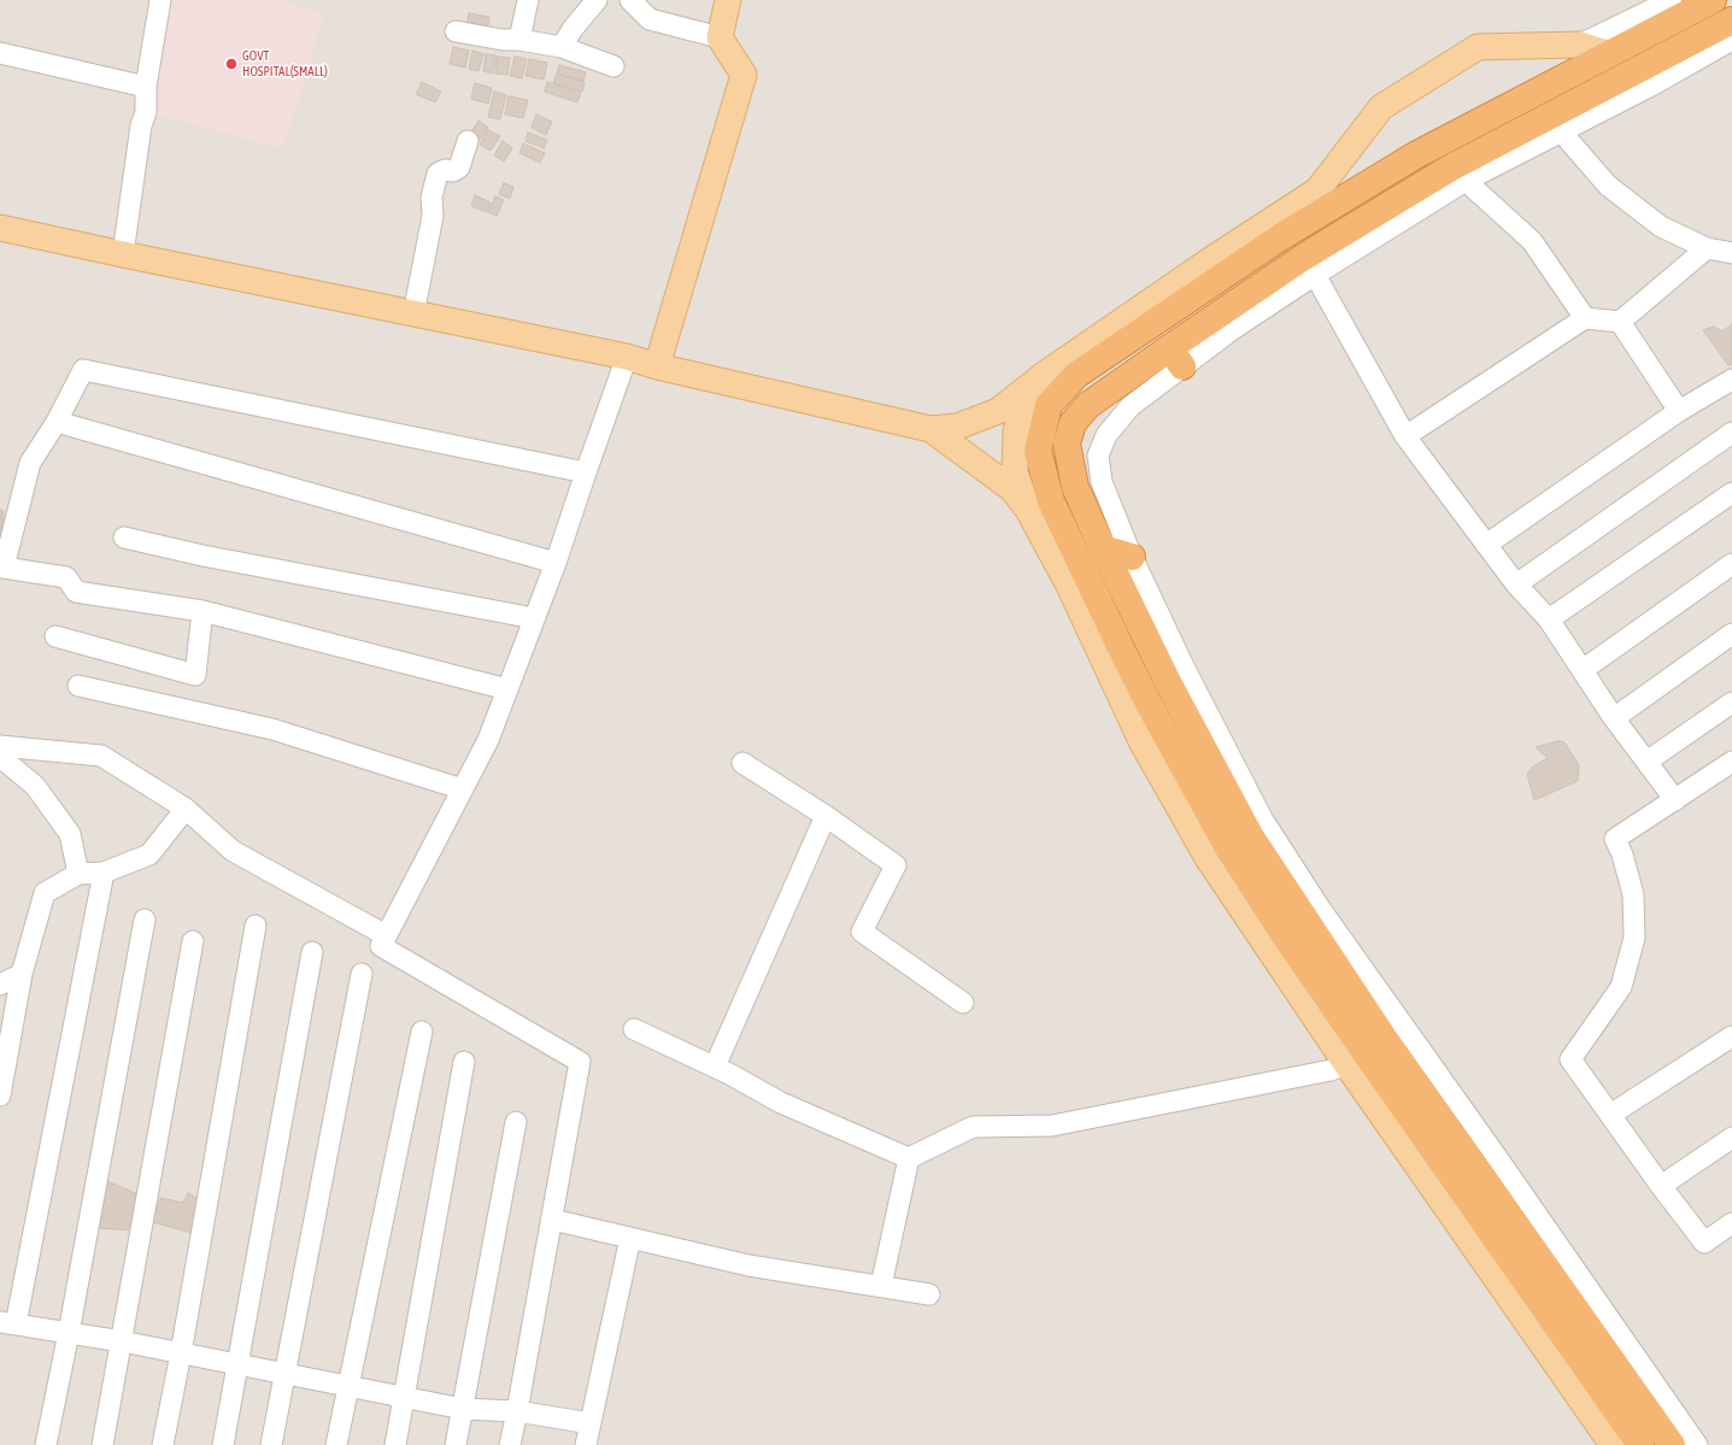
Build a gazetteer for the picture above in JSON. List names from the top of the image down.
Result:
{
  "places": ["GOVT HOSPITAL(SMALL)"]
}
